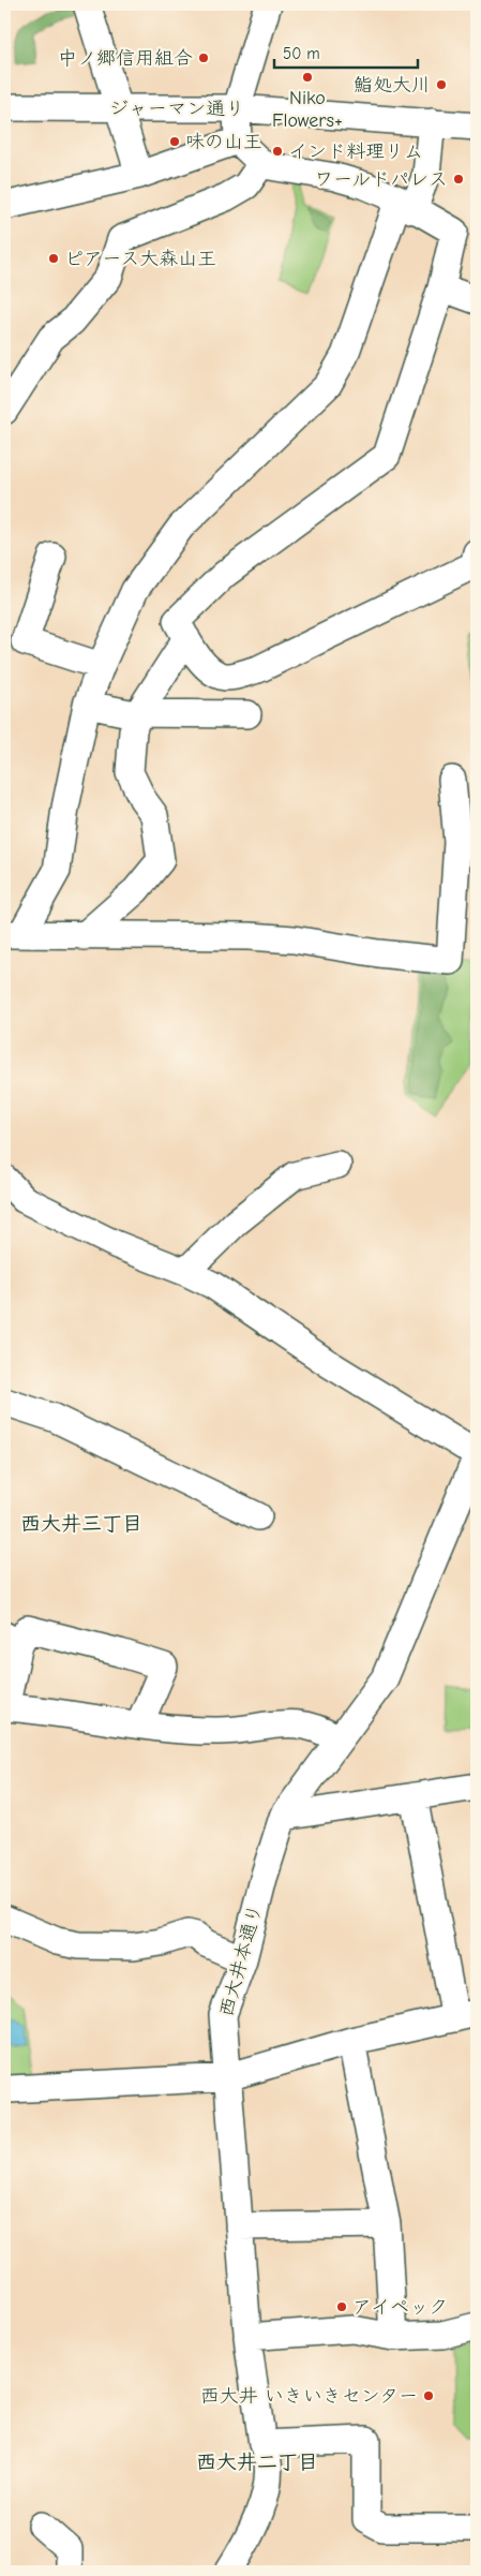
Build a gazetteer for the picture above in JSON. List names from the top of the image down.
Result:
{
  "streets": {
    "street": ["ジャーマン通り", "西大井本通り"]
  },
  "districts": ["西大井三丁目", "西大井二丁目"],
  "places": [
    "中ノ郷信用組合",
    "Niko Flowers+",
    "鮨処大川",
    "味の山王",
    "インド料理リム",
    "ワールドパレス",
    "ピアース大森山王",
    "アイペック",
    "西大井 いきいきセンター"
  ],
  "scale_bar": "50 m"
}
